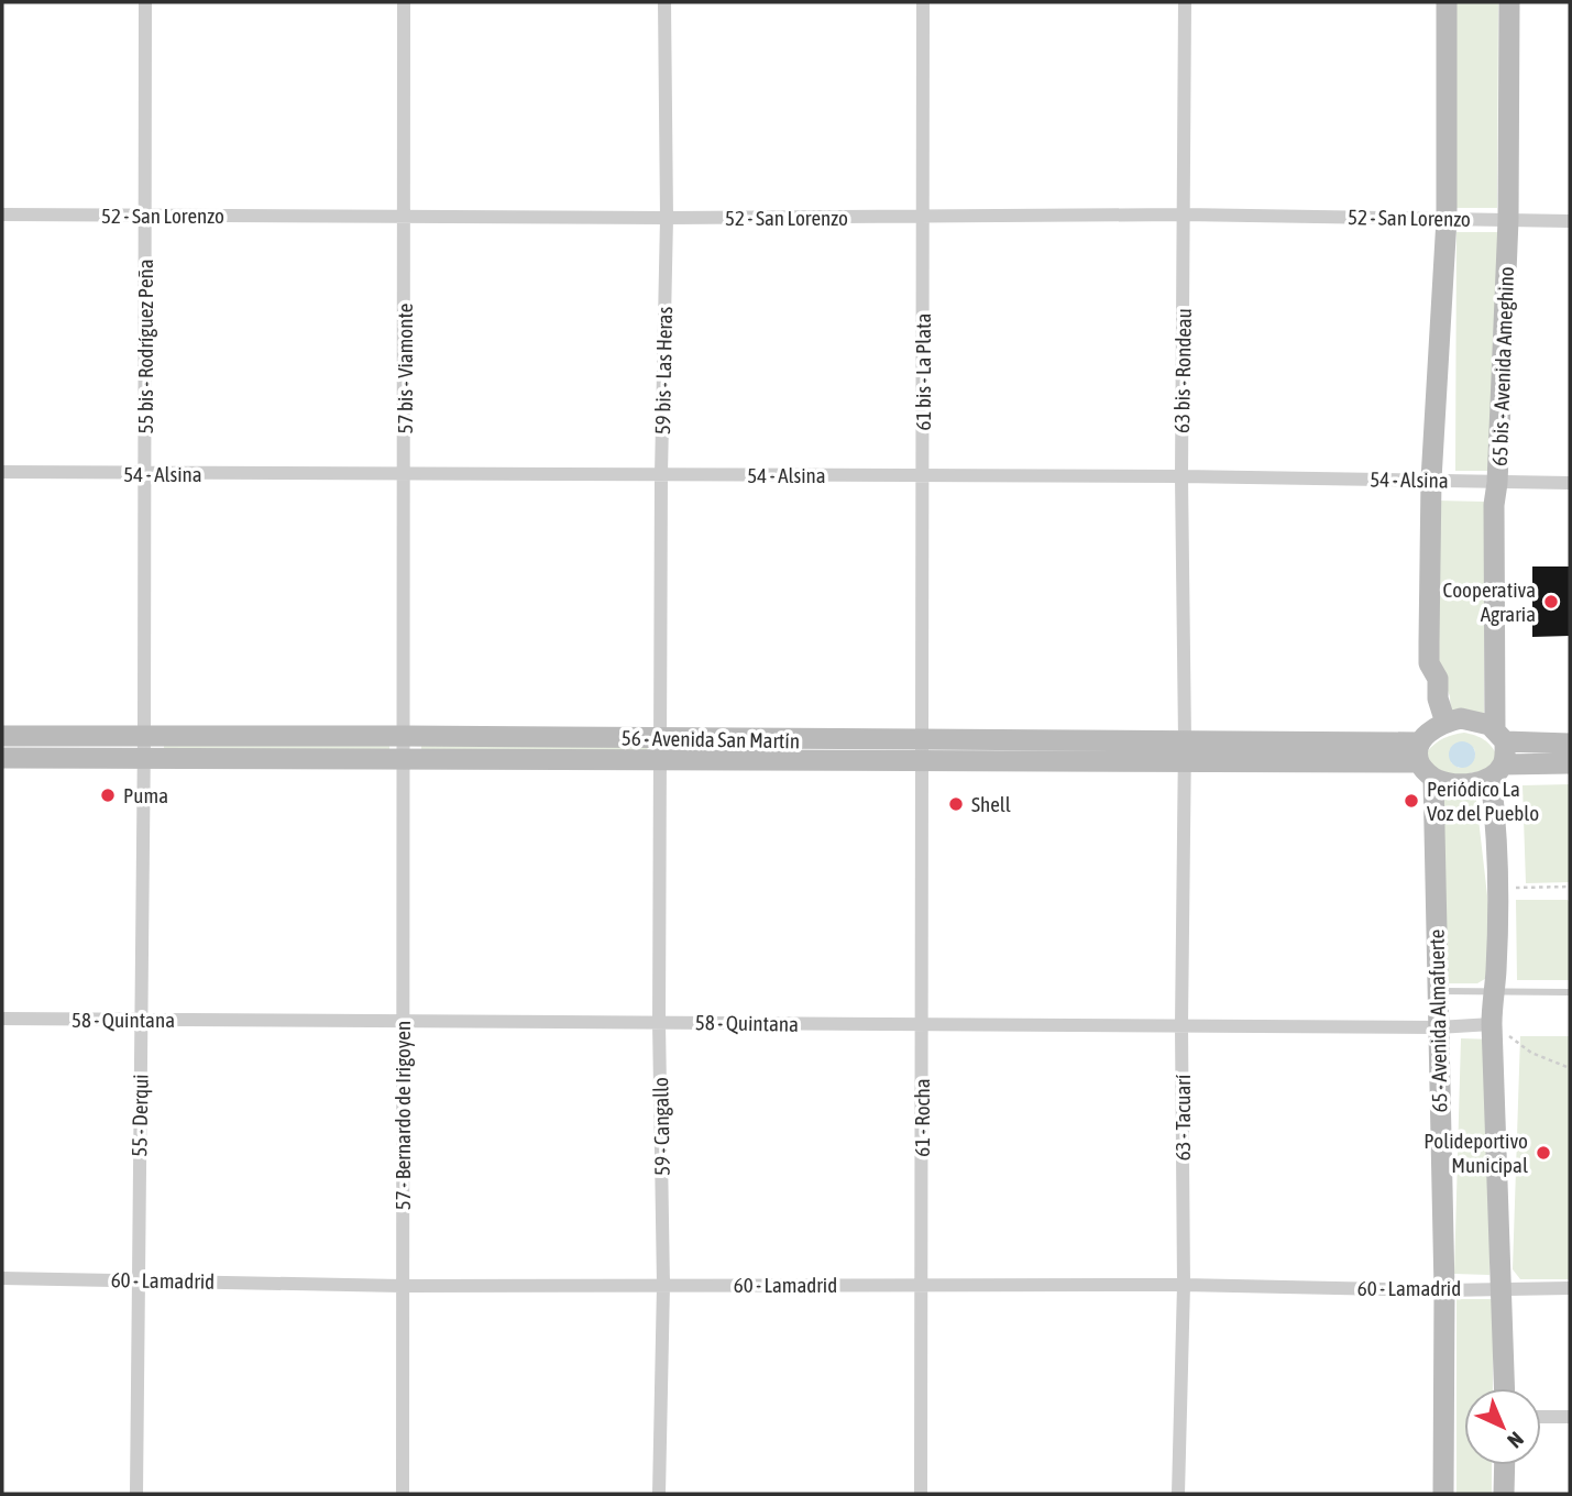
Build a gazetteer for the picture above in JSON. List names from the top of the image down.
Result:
{
  "streets": {
    "main road": ["65 bis - Avenida Ameghino", "56 - Avenida San Martín", "65 - Avenida Almafuerte"],
    "street": [
      "52 - San Lorenzo",
      "55 bis - Rodríguez Peña",
      "57 bis - Viamonte",
      "59 bis - Las Heras",
      "63 bis - Rondeau",
      "61 bis - La Plata",
      "54 - Alsina",
      "58 - Quintana",
      "55 - Derqui",
      "57 - Bernardo de Irigoyen",
      "61 - Rocha",
      "63 - Tacuarí",
      "59 - Cangallo",
      "60 - Lamadrid"
    ]
  },
  "crossings": [
    ["52 - San Lorenzo", "55 bis - Rodríguez Peña"],
    ["52 - San Lorenzo", "65 bis - Avenida Ameghino"],
    ["52 - San Lorenzo", "57 bis - Viamonte"],
    ["52 - San Lorenzo", "59 bis - Las Heras"],
    ["52 - San Lorenzo", "63 bis - Rondeau"],
    ["52 - San Lorenzo", "61 bis - La Plata"],
    ["55 bis - Rodríguez Peña", "54 - Alsina"],
    ["55 bis - Rodríguez Peña", "56 - Avenida San Martín"],
    ["55 bis - Rodríguez Peña", "55 - Derqui"],
    ["65 bis - Avenida Ameghino", "54 - Alsina"],
    ["65 bis - Avenida Ameghino", "56 - Avenida San Martín"],
    ["65 bis - Avenida Ameghino", "65 - Avenida Almafuerte"],
    ["57 bis - Viamonte", "54 - Alsina"],
    ["57 bis - Viamonte", "56 - Avenida San Martín"],
    ["57 bis - Viamonte", "57 - Bernardo de Irigoyen"],
    ["59 bis - Las Heras", "54 - Alsina"],
    ["59 bis - Las Heras", "56 - Avenida San Martín"],
    ["59 bis - Las Heras", "59 - Cangallo"],
    ["63 bis - Rondeau", "54 - Alsina"],
    ["63 bis - Rondeau", "56 - Avenida San Martín"],
    ["63 bis - Rondeau", "63 - Tacuarí"],
    ["61 bis - La Plata", "54 - Alsina"],
    ["61 bis - La Plata", "56 - Avenida San Martín"],
    ["61 bis - La Plata", "61 - Rocha"],
    ["56 - Avenida San Martín", "65 - Avenida Almafuerte"],
    ["56 - Avenida San Martín", "55 - Derqui"],
    ["56 - Avenida San Martín", "57 - Bernardo de Irigoyen"],
    ["56 - Avenida San Martín", "61 - Rocha"],
    ["56 - Avenida San Martín", "63 - Tacuarí"],
    ["56 - Avenida San Martín", "59 - Cangallo"],
    ["58 - Quintana", "65 - Avenida Almafuerte"],
    ["58 - Quintana", "55 - Derqui"],
    ["58 - Quintana", "57 - Bernardo de Irigoyen"],
    ["58 - Quintana", "61 - Rocha"],
    ["58 - Quintana", "63 - Tacuarí"],
    ["58 - Quintana", "59 - Cangallo"],
    ["65 - Avenida Almafuerte", "60 - Lamadrid"],
    ["55 - Derqui", "60 - Lamadrid"],
    ["57 - Bernardo de Irigoyen", "60 - Lamadrid"],
    ["61 - Rocha", "60 - Lamadrid"],
    ["63 - Tacuarí", "60 - Lamadrid"],
    ["59 - Cangallo", "60 - Lamadrid"]
  ],
  "places": [
    "Cooperativa Agraria",
    "Puma",
    "Periódico La Voz del Pueblo",
    "Shell",
    "Polideportivo Municipal"
  ],
  "north": "bottom right"
}
